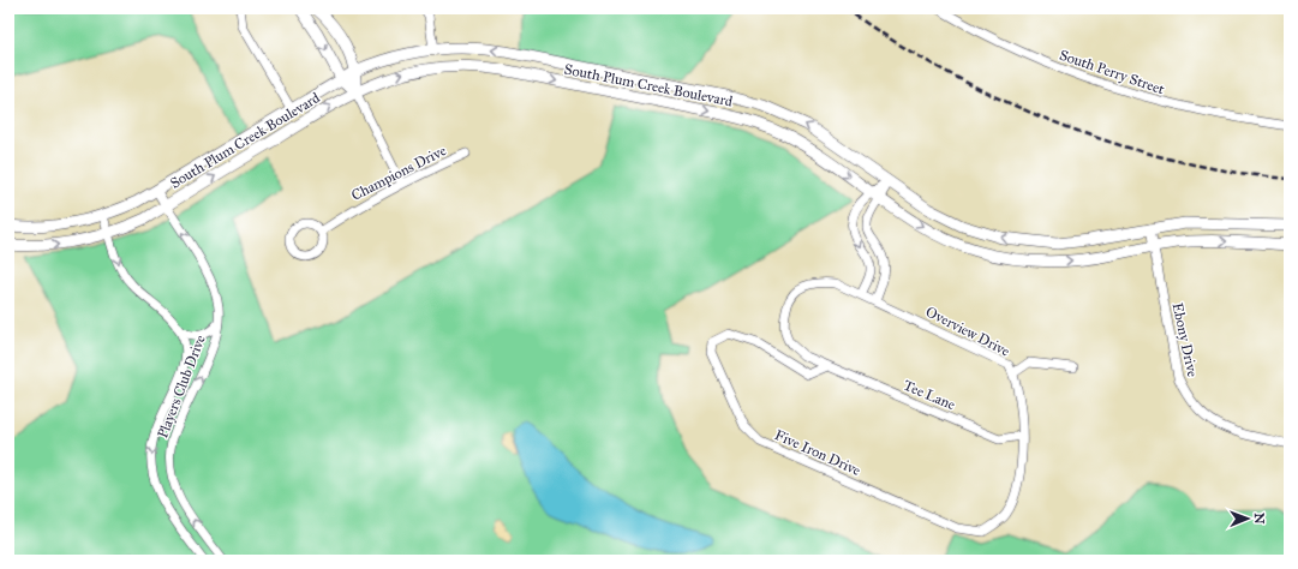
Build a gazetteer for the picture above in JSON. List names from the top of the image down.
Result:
{
  "streets": {
    "street": [
      "South Perry Street",
      "South Plum Creek Boulevard",
      "Champions Drive",
      "Overview Drive",
      "Ebony Drive",
      "Players Club Drive",
      "Tee Lane",
      "Five Iron Drive"
    ]
  },
  "crossings": [
    ["South Plum Creek Boulevard", "Ebony Drive"],
    ["South Plum Creek Boulevard", "Players Club Drive"],
    ["Overview Drive", "Tee Lane"],
    ["Overview Drive", "Five Iron Drive"],
    ["Tee Lane", "Five Iron Drive"]
  ],
  "north": "right"
}
